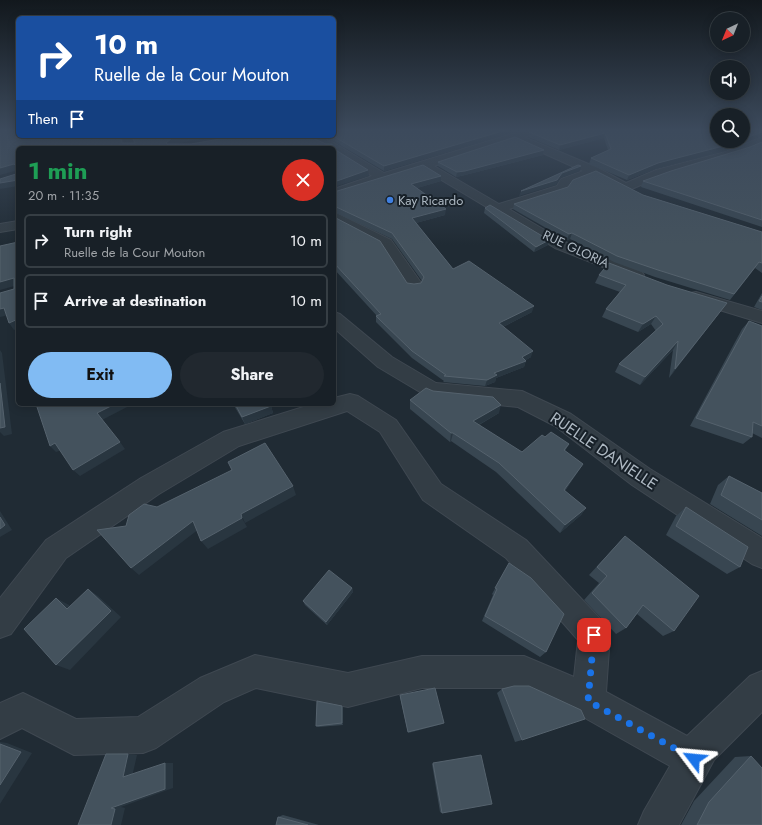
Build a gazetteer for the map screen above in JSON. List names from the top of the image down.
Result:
{
  "streets": {
    "street": ["RUE GLORIA", "RUELLE DANIELLE"]
  },
  "places": ["Kay Ricardo"],
  "north": "bottom left",
  "page": {
    "turn": ["10 m", "Ruelle de la Cour Mouton"],
    "then": "Then",
    "heading": ["1 min", "20 m · 11:35"],
    "list": [
      {
        "name": "Turn right",
        "note": "Ruelle de la Cour Mouton",
        "value": "10 m"
      },
      {
        "name": "Arrive at destination",
        "value": "10 m"
      }
    ],
    "buttons": ["Exit", "Share"]
  }
}
